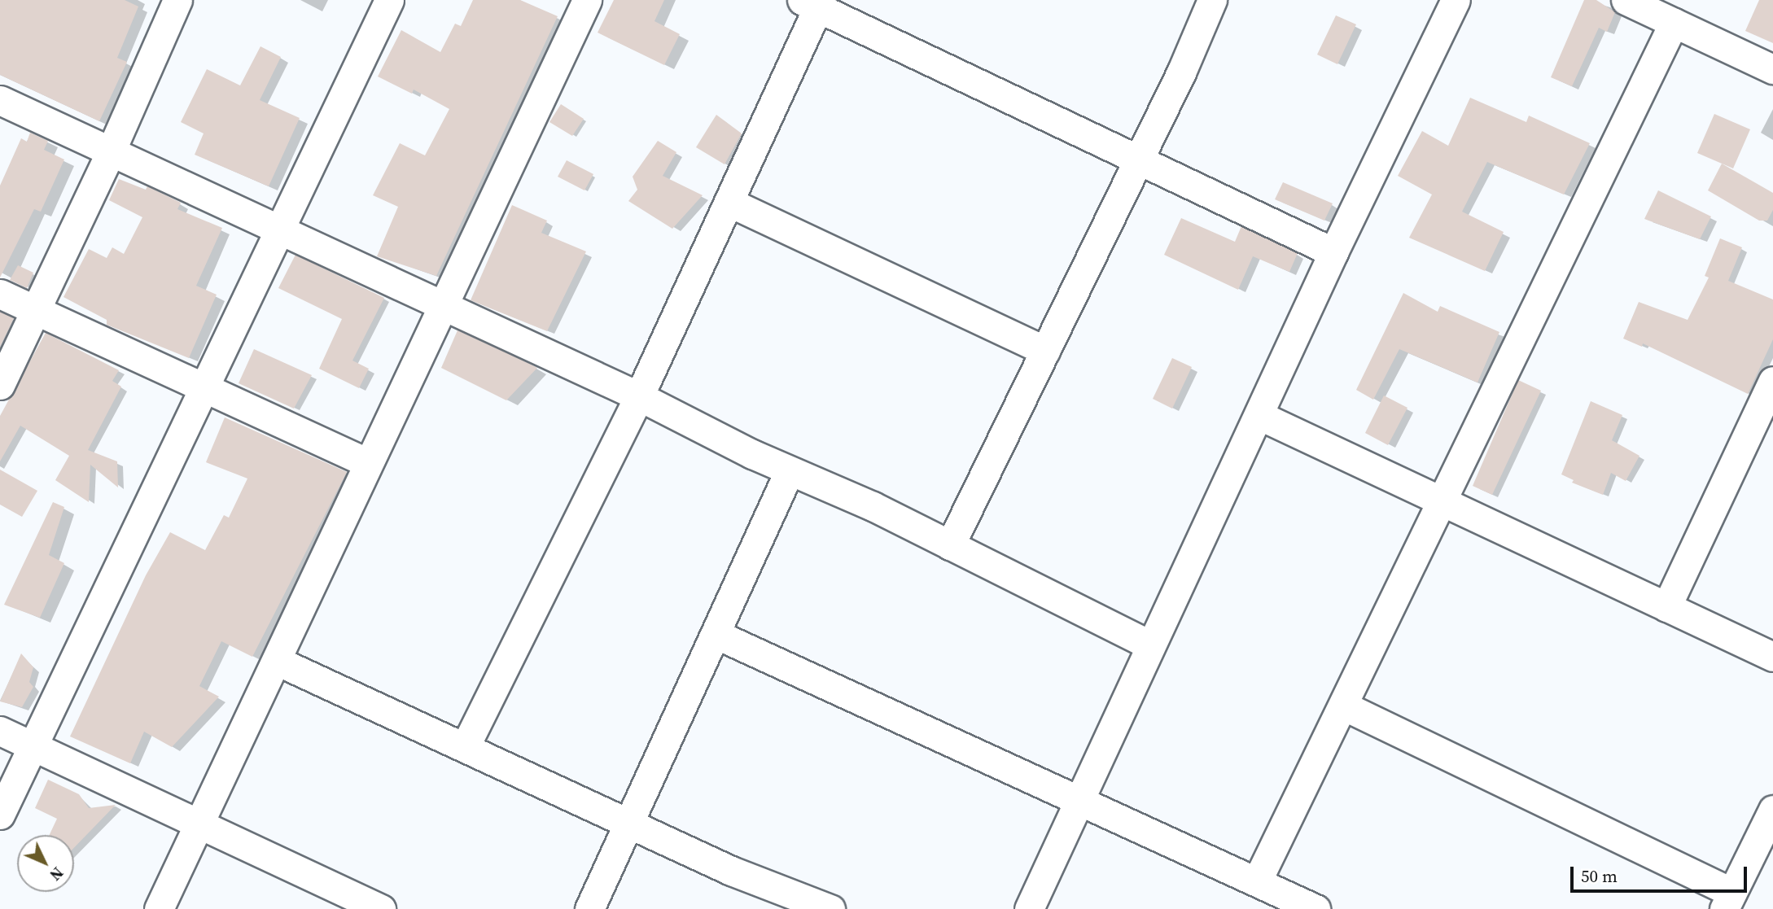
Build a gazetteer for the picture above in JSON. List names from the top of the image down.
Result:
{
  "scale_bar": "50 m",
  "north": "bottom right"
}
